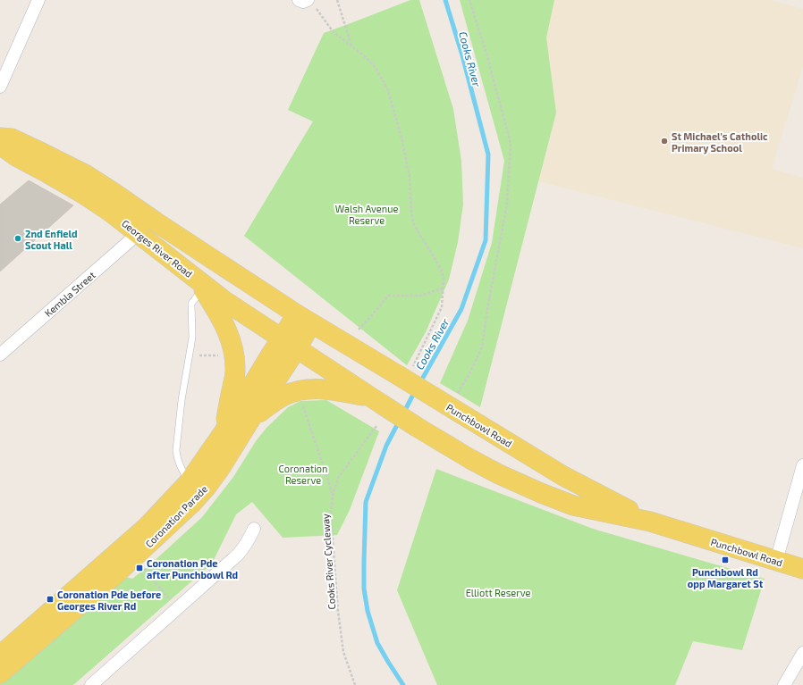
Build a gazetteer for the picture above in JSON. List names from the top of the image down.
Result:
{
  "streets": {
    "main road": ["Georges River Road", "Punchbowl Road", "Coronation Parade"],
    "street": ["Kembla Street"],
    "path": ["Cooks River Cycleway"]
  },
  "crossings": [
    ["Georges River Road", "Kembla Street"],
    ["Georges River Road", "Punchbowl Road"],
    ["Georges River Road", "Coronation Parade"],
    ["Punchbowl Road", "Coronation Parade"]
  ],
  "water": ["Cooks River"],
  "parks": ["Walsh Avenue Reserve", "Coronation Reserve", "Elliott Reserve"],
  "places": {
    "other": ["St Michael's Catholic Primary School", "2nd Enfield Scout Hall"],
    "transit": ["Punchbowl Rd opp Margaret St", "Coronation Pde after Punchbowl Rd", "Coronation Pde before Georges River Rd"]
  }
}
